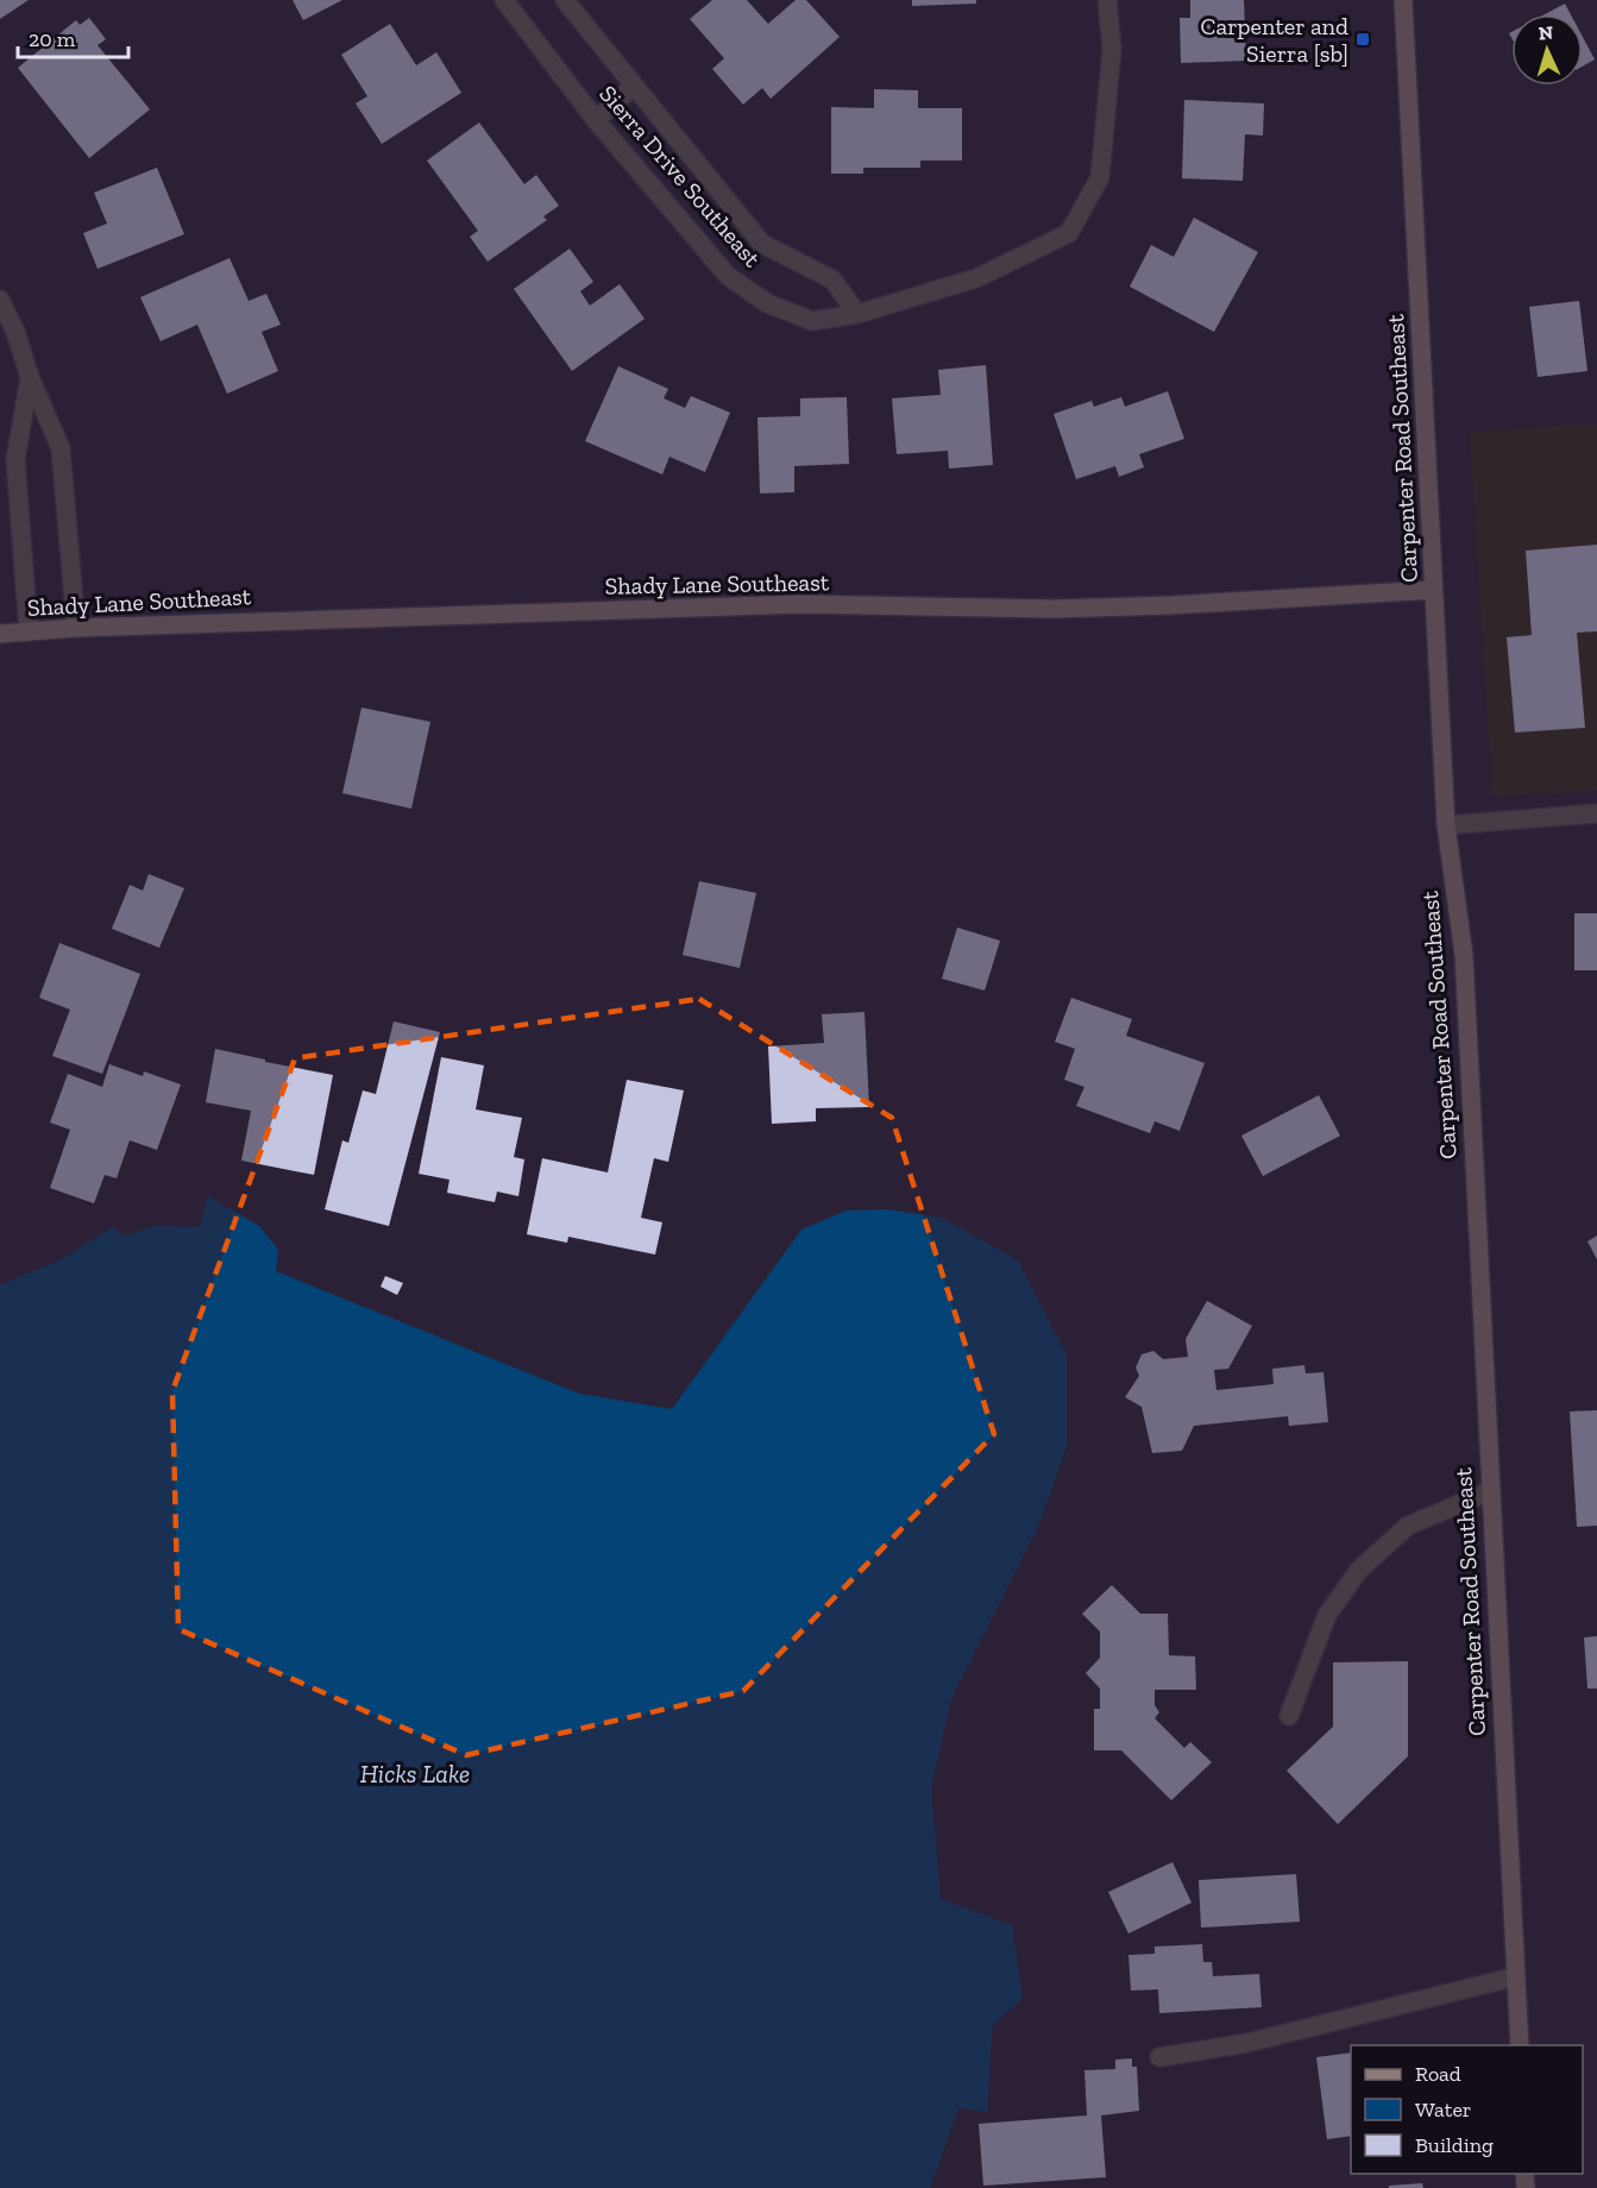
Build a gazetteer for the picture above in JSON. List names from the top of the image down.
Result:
{
  "streets": {
    "street": ["Sierra Drive Southeast", "Carpenter Road Southeast", "Shady Lane Southeast"]
  },
  "crossings": [
    ["Carpenter Road Southeast", "Shady Lane Southeast"]
  ],
  "water": ["Hicks Lake"],
  "places": {
    "transit": ["Carpenter and Sierra [sb]"]
  },
  "legend": ["Road", "Water", "Building"],
  "scale_bar": "20 m",
  "north": "top"
}
